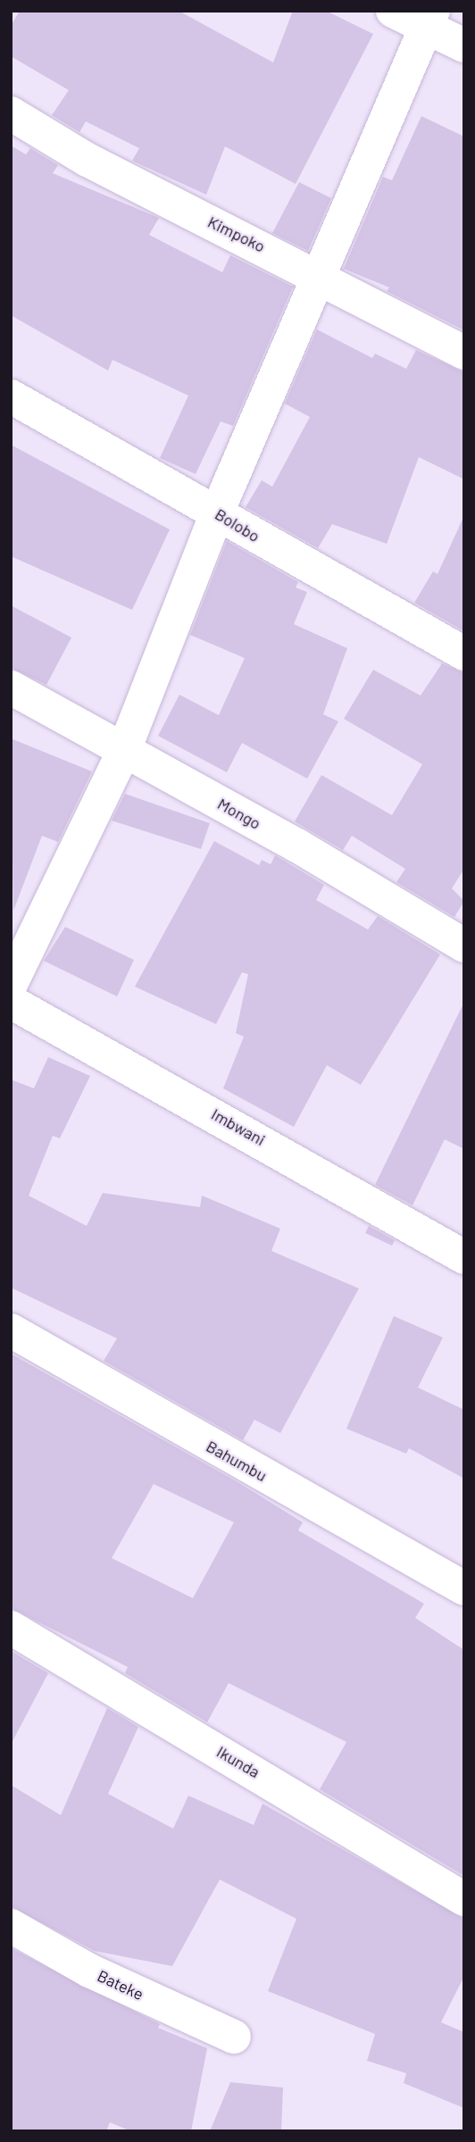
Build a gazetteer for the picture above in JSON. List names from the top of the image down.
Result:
{
  "streets": {
    "street": [
      "Kimpoko",
      "Bolobo",
      "Mongo",
      "Imbwani",
      "Bahumbu",
      "Ikunda",
      "Bateke"
    ]
  }
}
